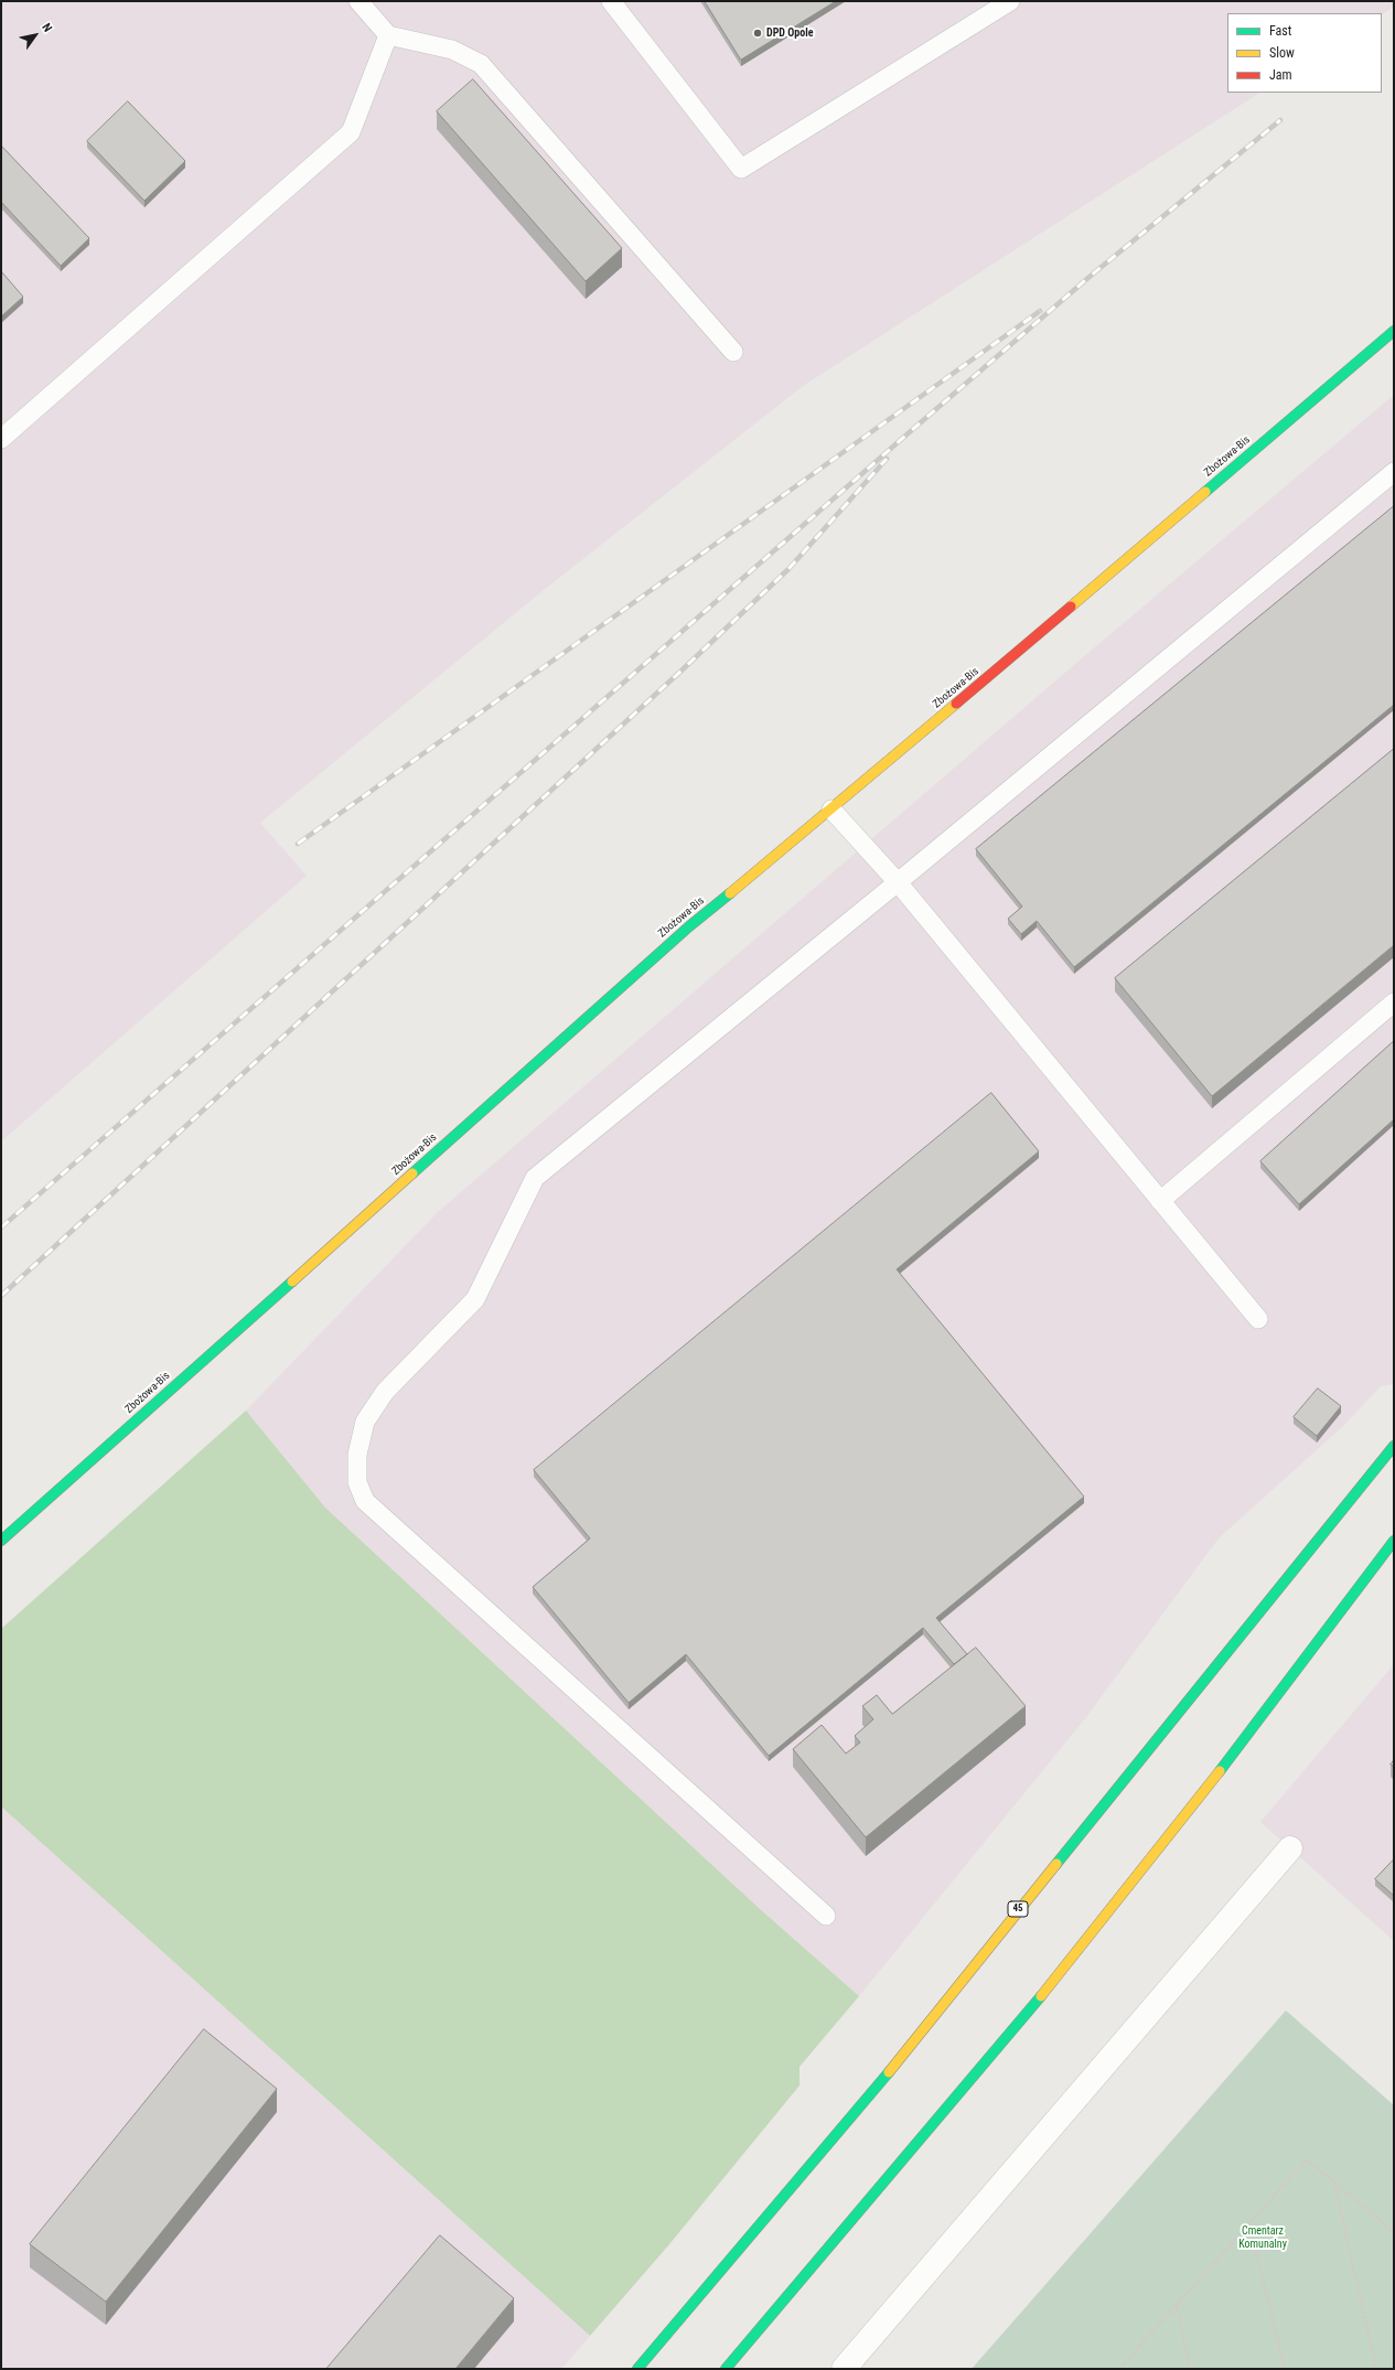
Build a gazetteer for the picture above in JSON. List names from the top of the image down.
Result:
{
  "streets": {
    "main road": ["Zbożowa-Bis", "45"]
  },
  "parks": ["Cmentarz Komunalny"],
  "places": ["DPD Opole"],
  "legend": ["Fast", "Slow", "Jam"],
  "north": "top right"
}
